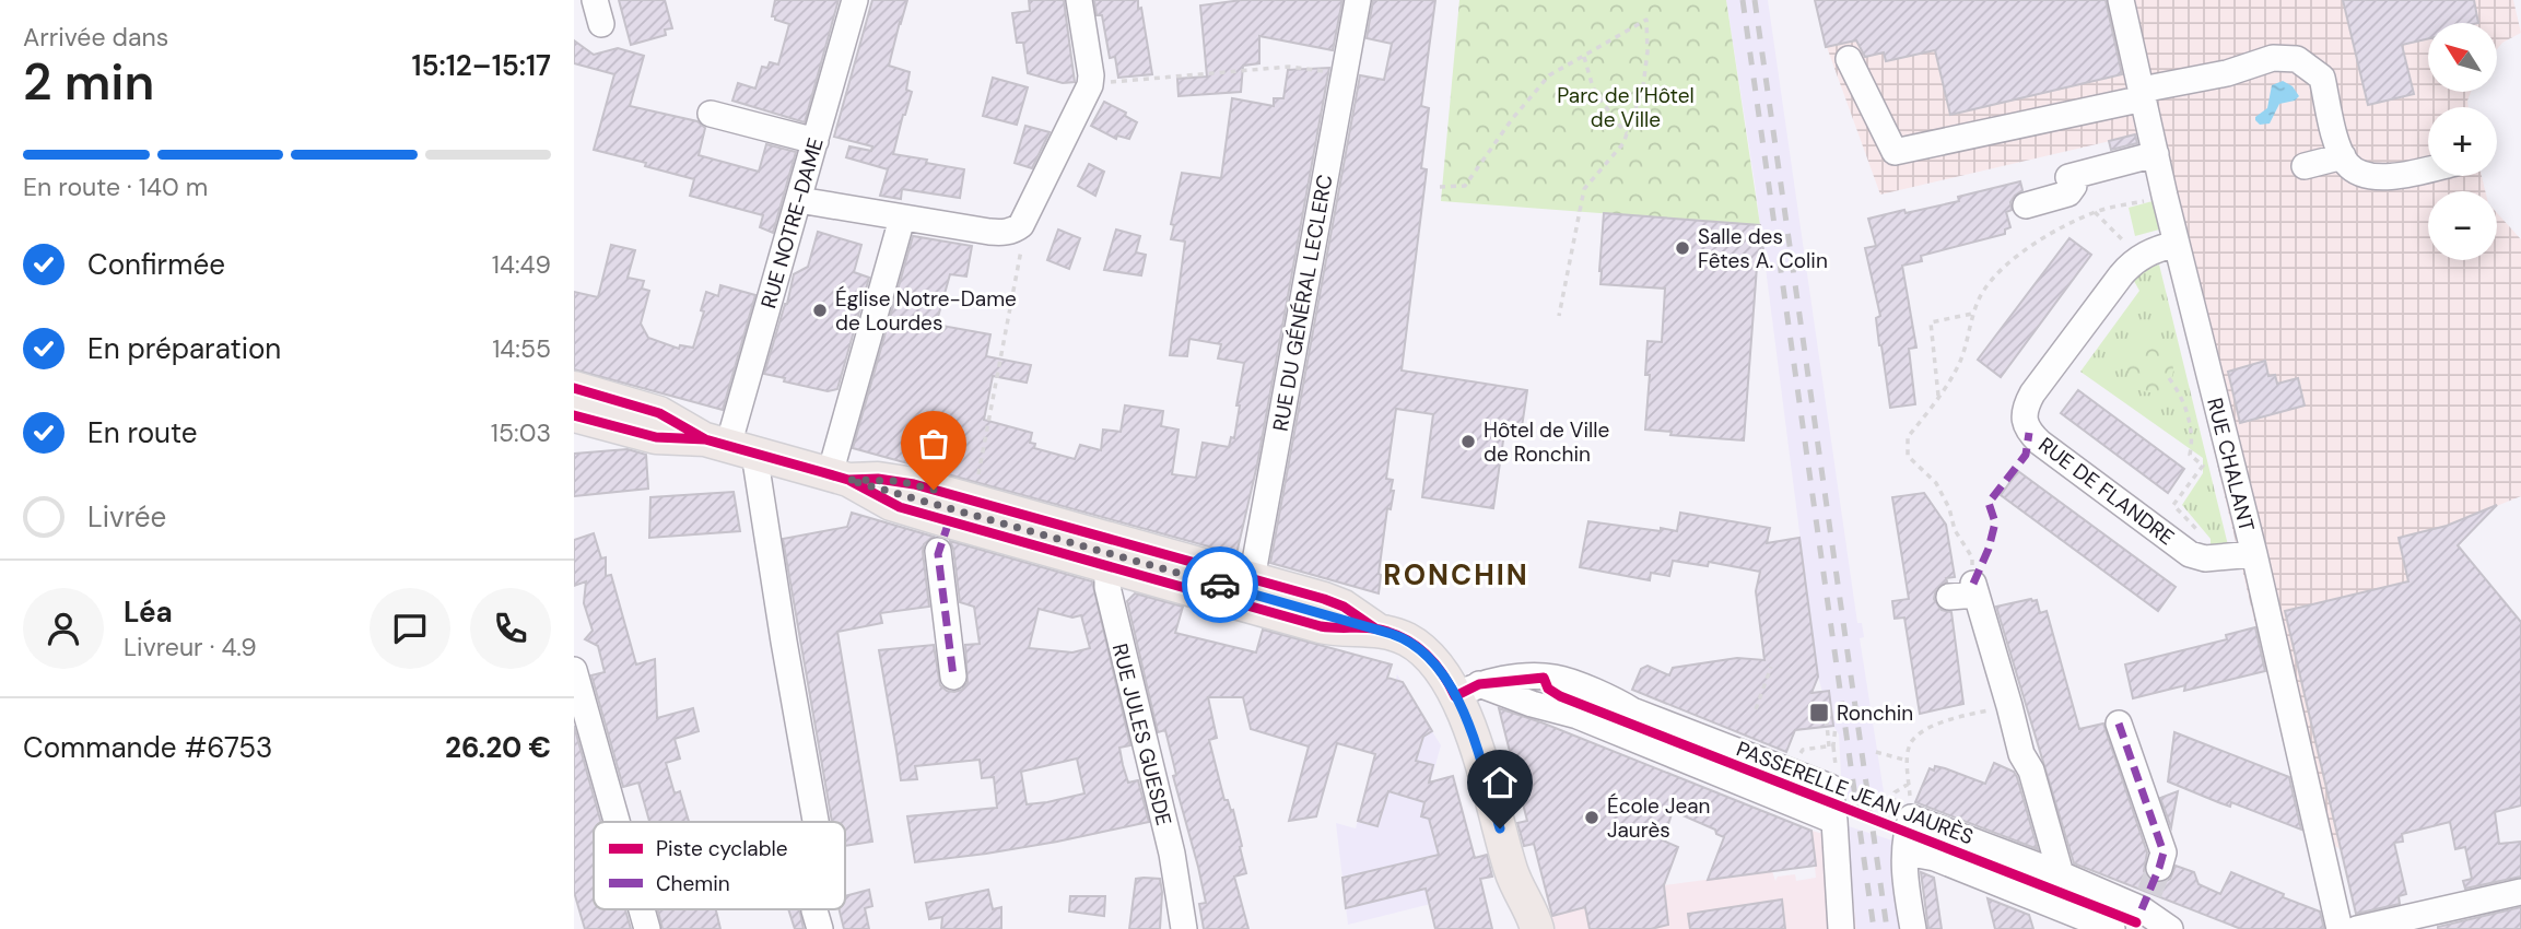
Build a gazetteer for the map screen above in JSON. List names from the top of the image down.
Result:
{
  "streets": {
    "street": [
      "RUE NOTRE-DAME",
      "RUE DU GÉNÉRAL LECLERC",
      "RUE CHALANT",
      "RUE DE FLANDRE",
      "RUE JULES GUESDE"
    ],
    "cycle path": ["PASSERELLE JEAN JAURÈS"]
  },
  "crossings": [
    ["RUE CHALANT", "RUE DE FLANDRE"]
  ],
  "districts": ["RONCHIN"],
  "parks": ["Parc de l’Hôtel de Ville"],
  "places": {
    "other": [
      "Salle des Fêtes A. Colin",
      "Église Notre-Dame de Lourdes",
      "Hôtel de Ville de Ronchin",
      "École Jean Jaurès"
    ],
    "transit": ["Ronchin"]
  },
  "legend": ["Piste cyclable", "Chemin"],
  "north": "top left",
  "page": {
    "heading": ["2 min", "Arrivée dans", "15:12–15:17"],
    "panel": [
      "Léa",
      "Livreur · 4.9",
      "Commande #6753",
      "26.20 €"
    ],
    "map_buttons": ["+", "−"],
    "bar": "En route · 140 m",
    "list": [
      ["Confirmée", "14:49"],
      ["En préparation", "14:55"],
      ["En route", "15:03"],
      "Livrée"
    ]
  }
}
